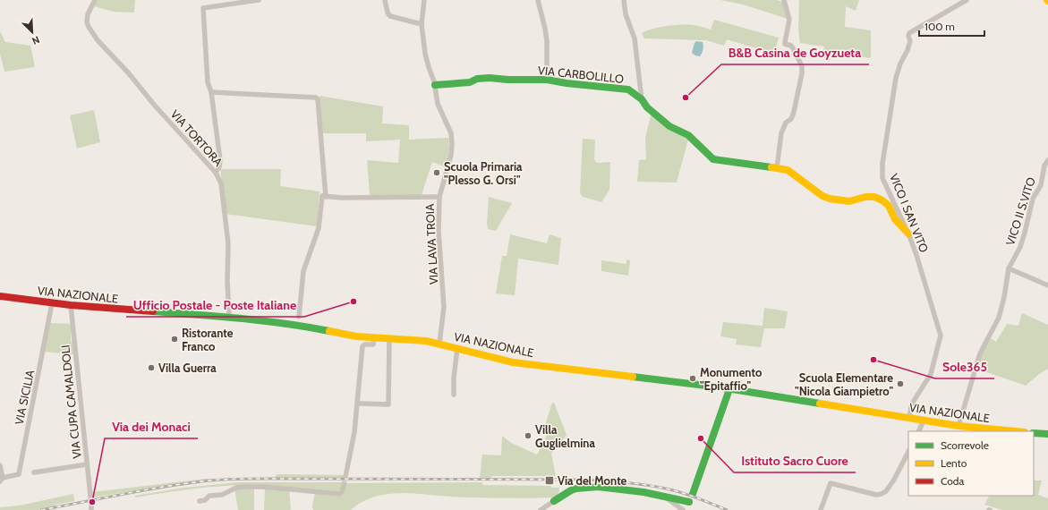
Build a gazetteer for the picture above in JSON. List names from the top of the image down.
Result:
{
  "streets": {
    "main road": ["VIA CARBOLILLO", "VIA NAZIONALE"],
    "street": [
      "VIA TORTORA",
      "VICO II S.VITO",
      "VICO I SAN VITO",
      "VIA LAVA TROIA",
      "VIA SICILIA",
      "VIA CUPA CAMALDOLI"
    ]
  },
  "crossings": [
    ["VIA CARBOLILLO", "VICO I SAN VITO"],
    ["VIA CARBOLILLO", "VIA LAVA TROIA"],
    ["VIA TORTORA", "VIA NAZIONALE"],
    ["VICO II S.VITO", "VIA NAZIONALE"],
    ["VICO I SAN VITO", "VIA NAZIONALE"],
    ["VIA LAVA TROIA", "VIA NAZIONALE"],
    ["VIA NAZIONALE", "VIA SICILIA"],
    ["VIA NAZIONALE", "VIA CUPA CAMALDOLI"]
  ],
  "places": {
    "other": [
      "B&B Casina de Goyzueta",
      "Scuola Primaria \"Plesso G. Orsi\"",
      "Ufficio Postale - Poste Italiane",
      "Ristorante Franco",
      "Sole365",
      "Villa Guerra",
      "Monumento \"Epitaffio\"",
      "Scuola Elementare \"Nicola Giampietro\"",
      "Villa Guglielmina",
      "Istituto Sacro Cuore",
      "Via dei Monaci"
    ],
    "transit": ["Via del Monte"]
  },
  "legend": ["Scorrevole", "Lento", "Coda"],
  "scale_bar": "100 m",
  "north": "bottom right"
}
